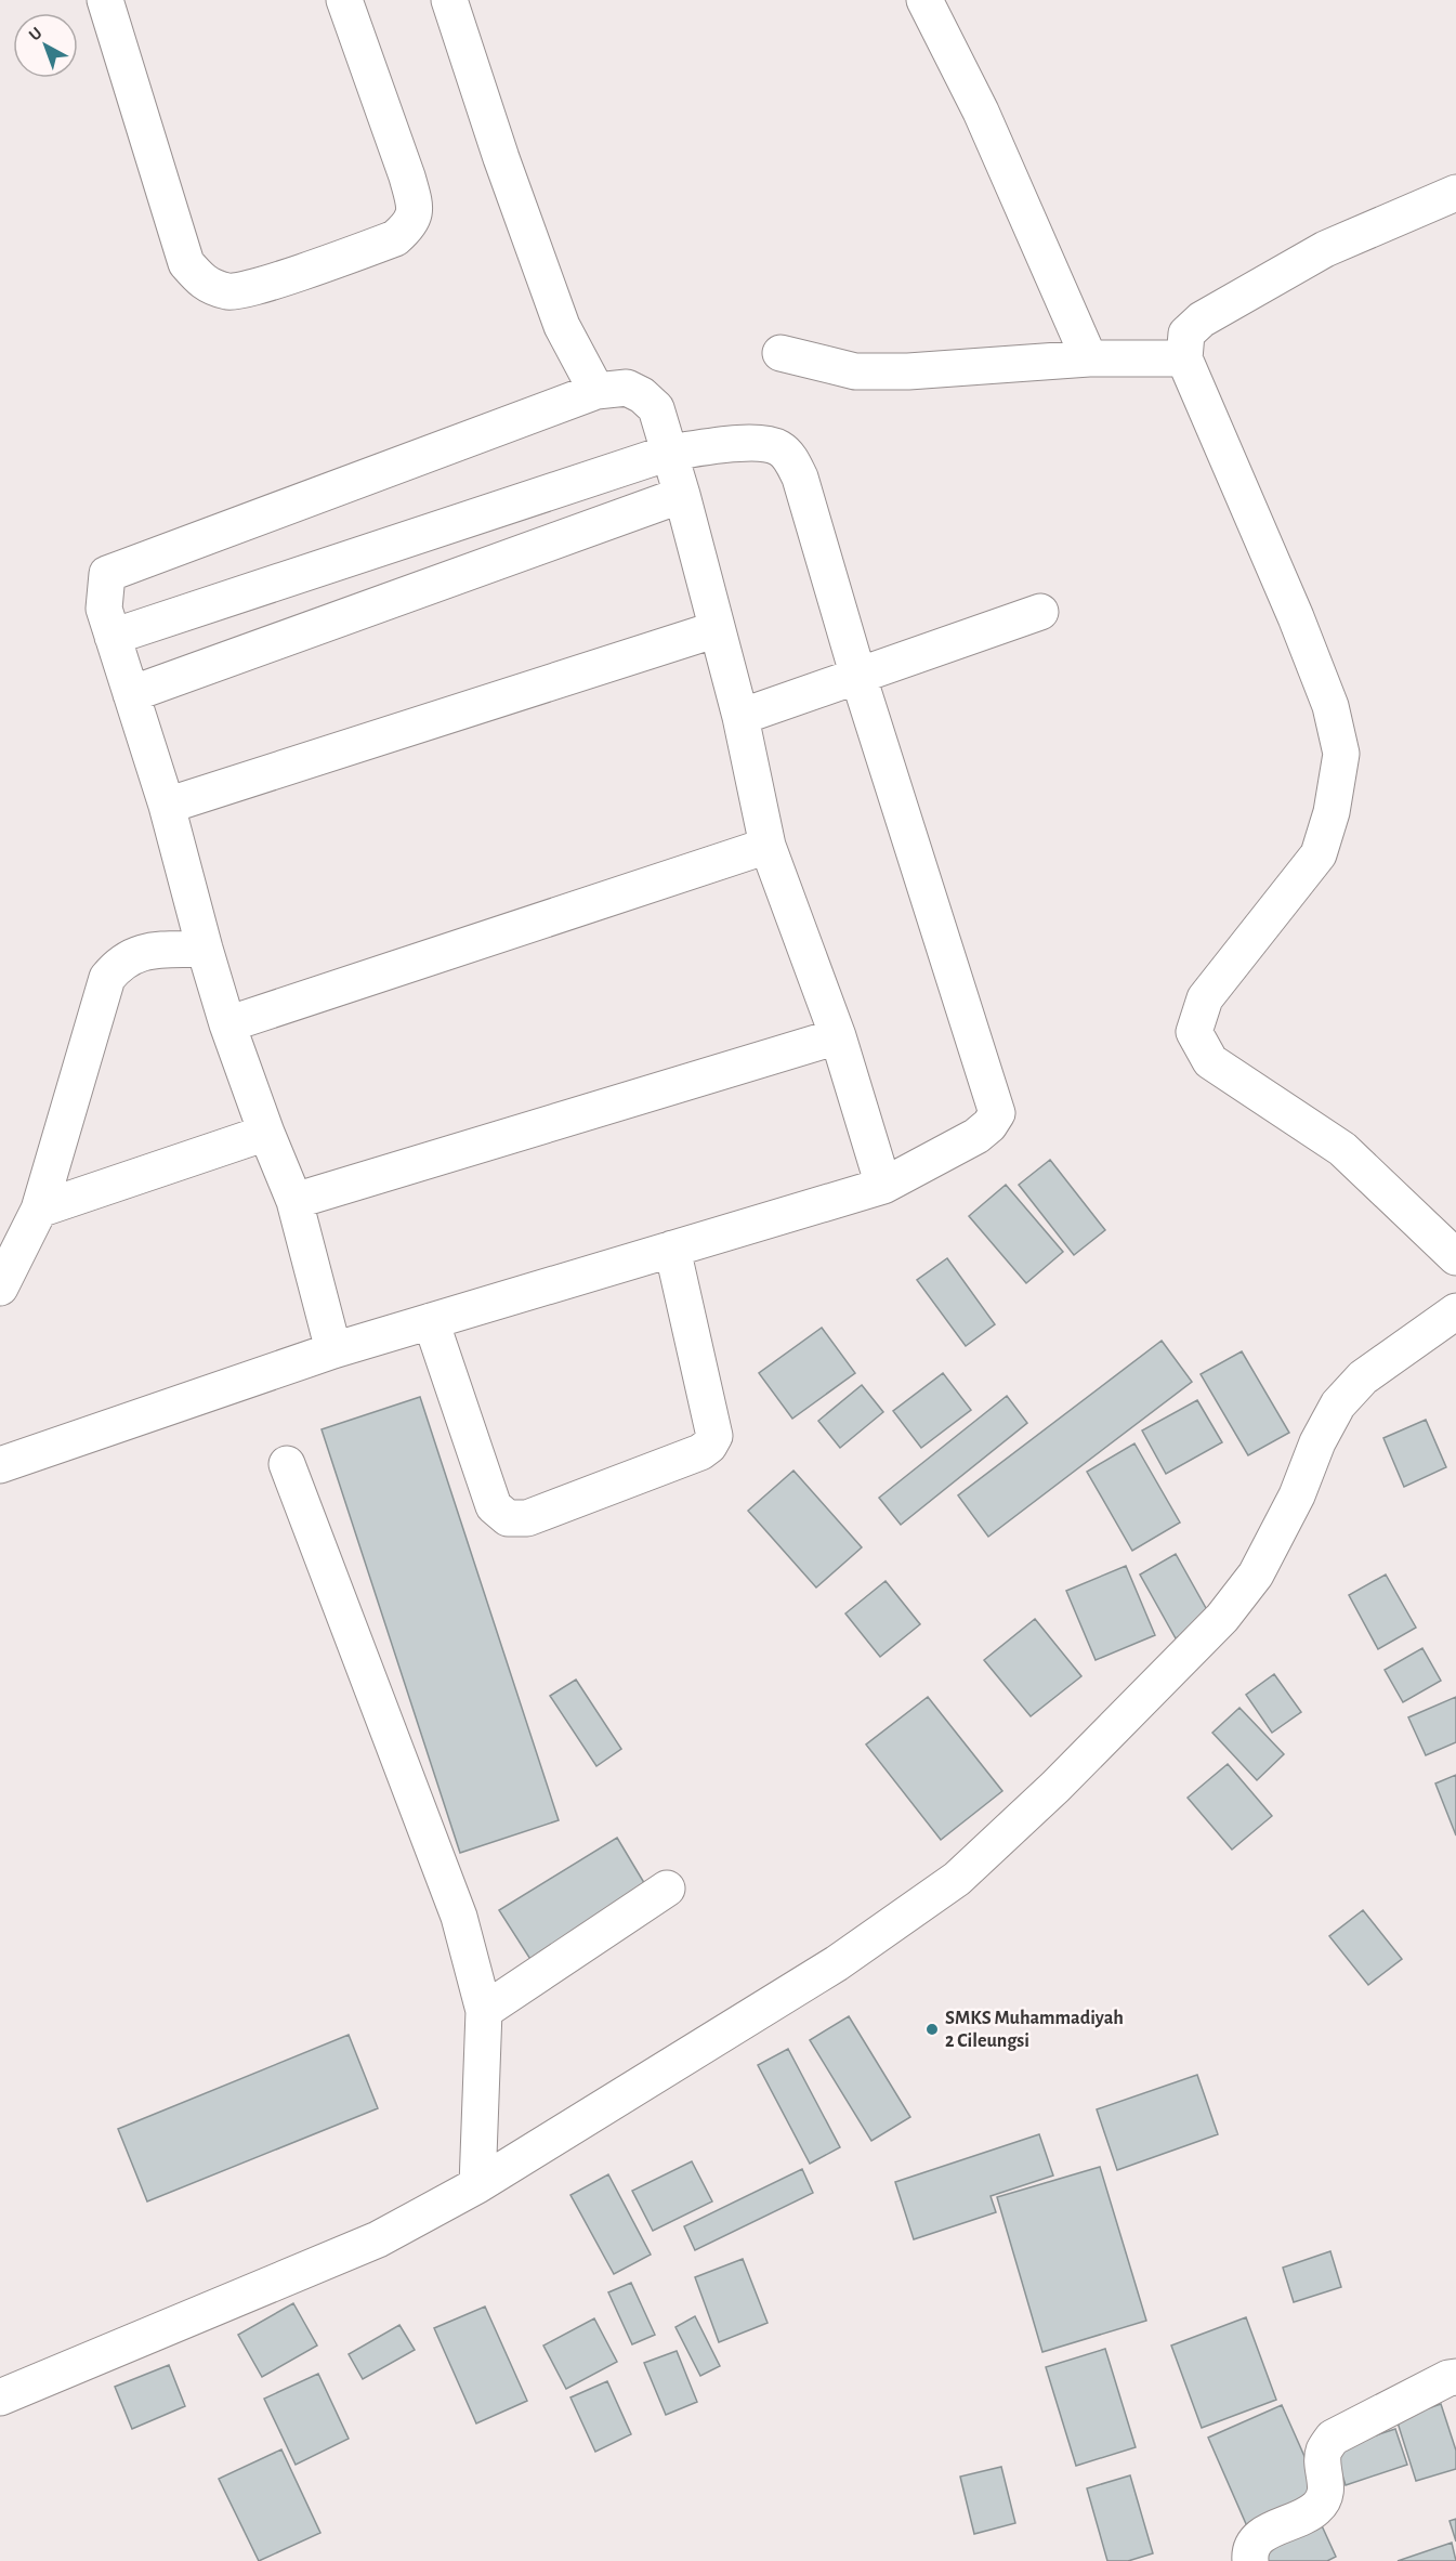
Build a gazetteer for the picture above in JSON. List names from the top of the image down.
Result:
{
  "places": ["SMKS Muhammadiyah 2 Cileungsi"],
  "north": "top left"
}
